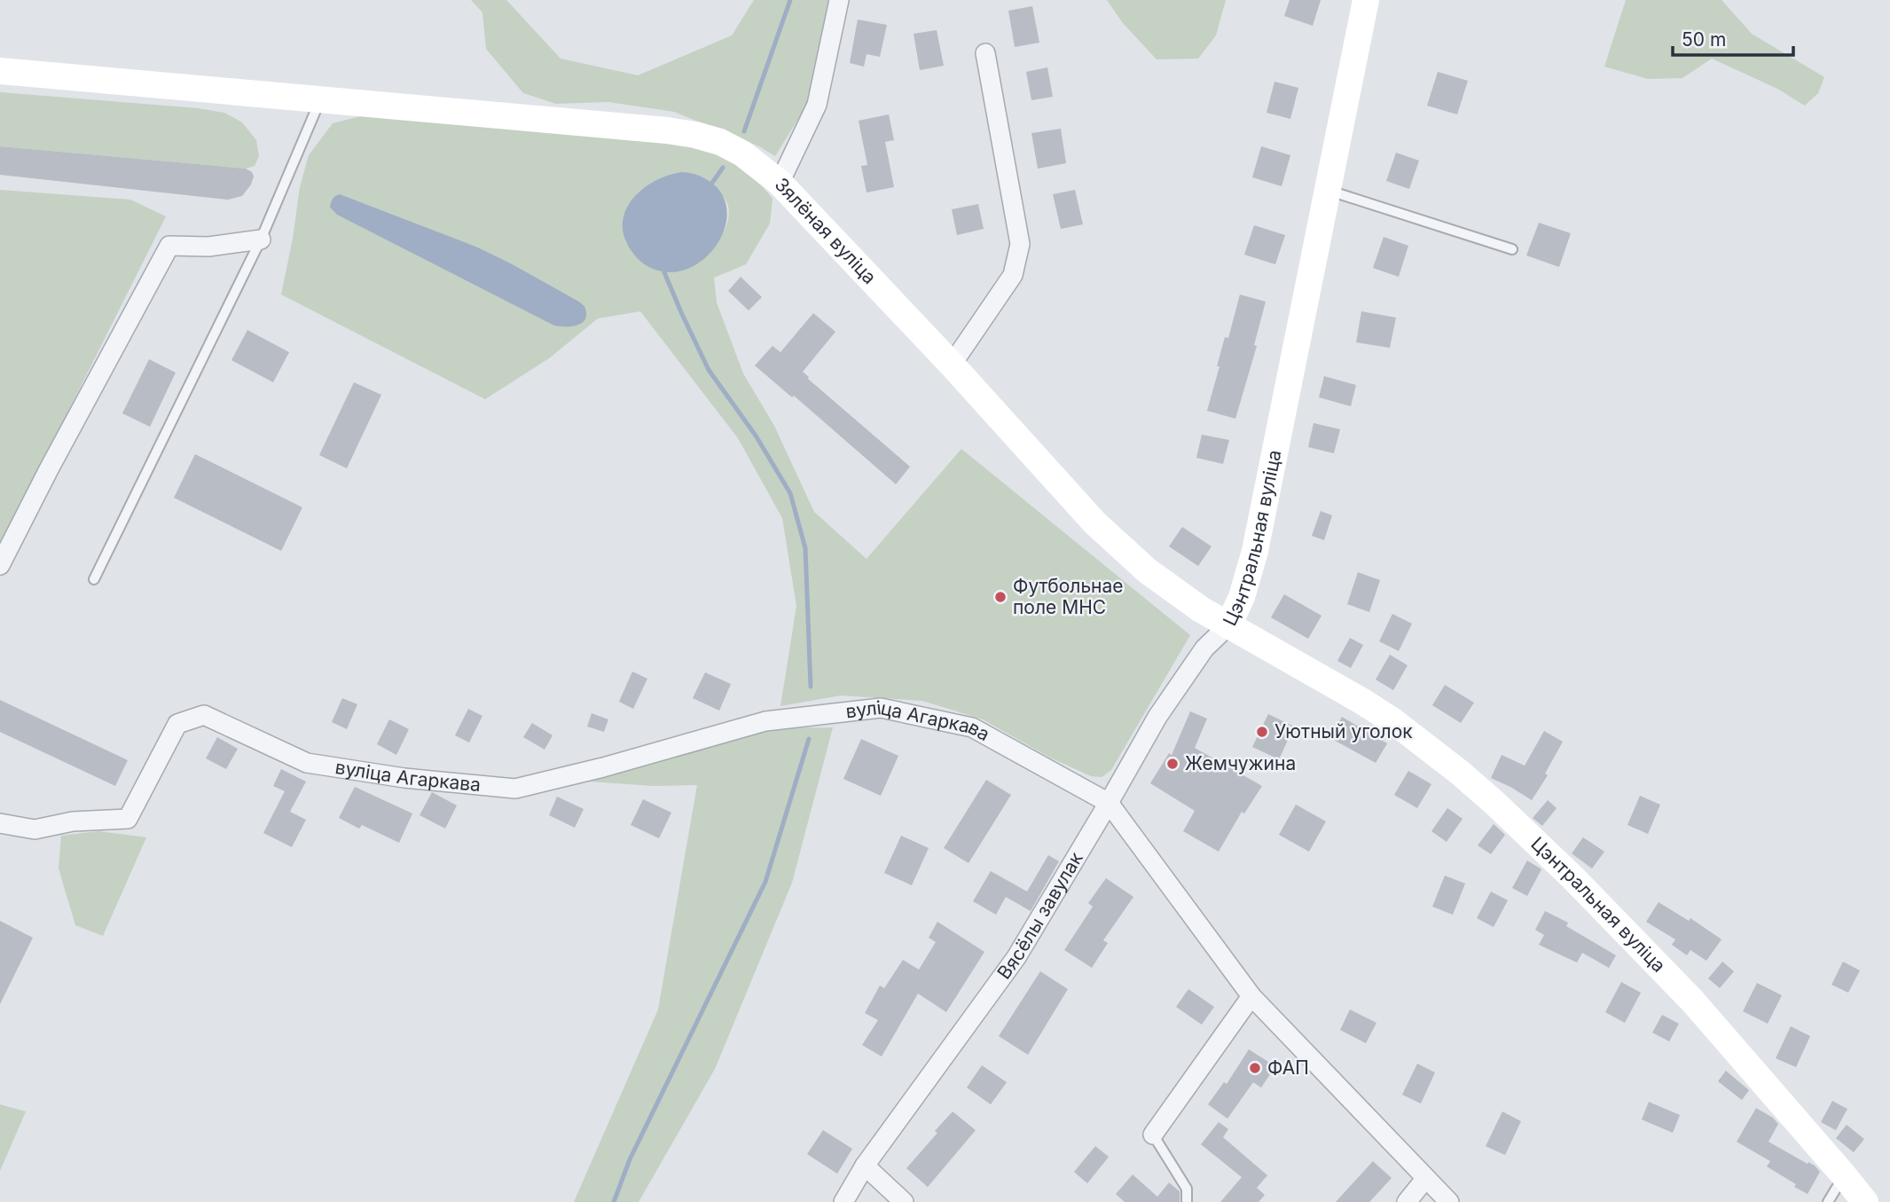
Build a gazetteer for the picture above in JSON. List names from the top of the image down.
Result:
{
  "streets": {
    "street": [
      "Зялёная вуліца",
      "Цэнтральная вуліца",
      "вуліца Агаркава",
      "Вясёлы завулак"
    ]
  },
  "crossings": [
    ["Зялёная вуліца", "Цэнтральная вуліца"],
    ["Зялёная вуліца", "Вясёлы завулак"],
    ["Цэнтральная вуліца", "Вясёлы завулак"],
    ["вуліца Агаркава", "Вясёлы завулак"]
  ],
  "places": [
    "Футбольнае поле МНС",
    "Уютный уголок",
    "Жемчужина",
    "ФАП"
  ],
  "scale_bar": "50 m"
}
